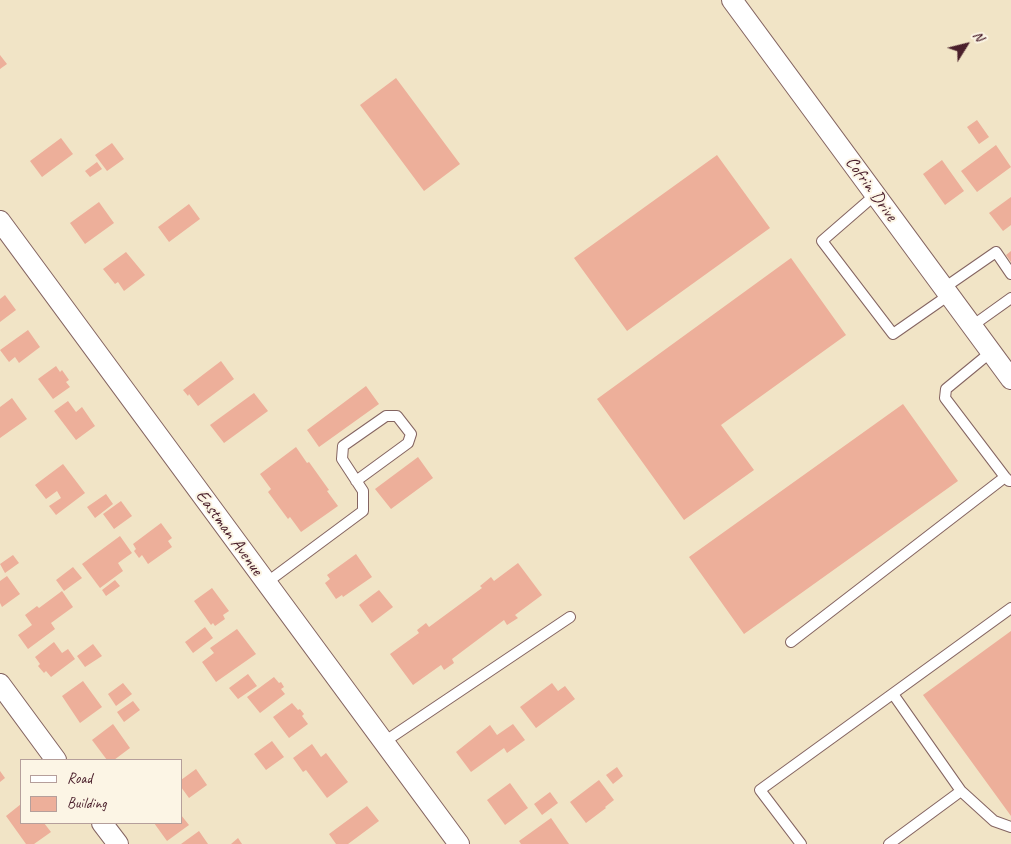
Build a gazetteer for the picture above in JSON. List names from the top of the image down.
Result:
{
  "streets": {
    "street": ["Cofrin Drive", "Eastman Avenue"]
  },
  "legend": ["Road", "Building"],
  "north": "top right"
}
